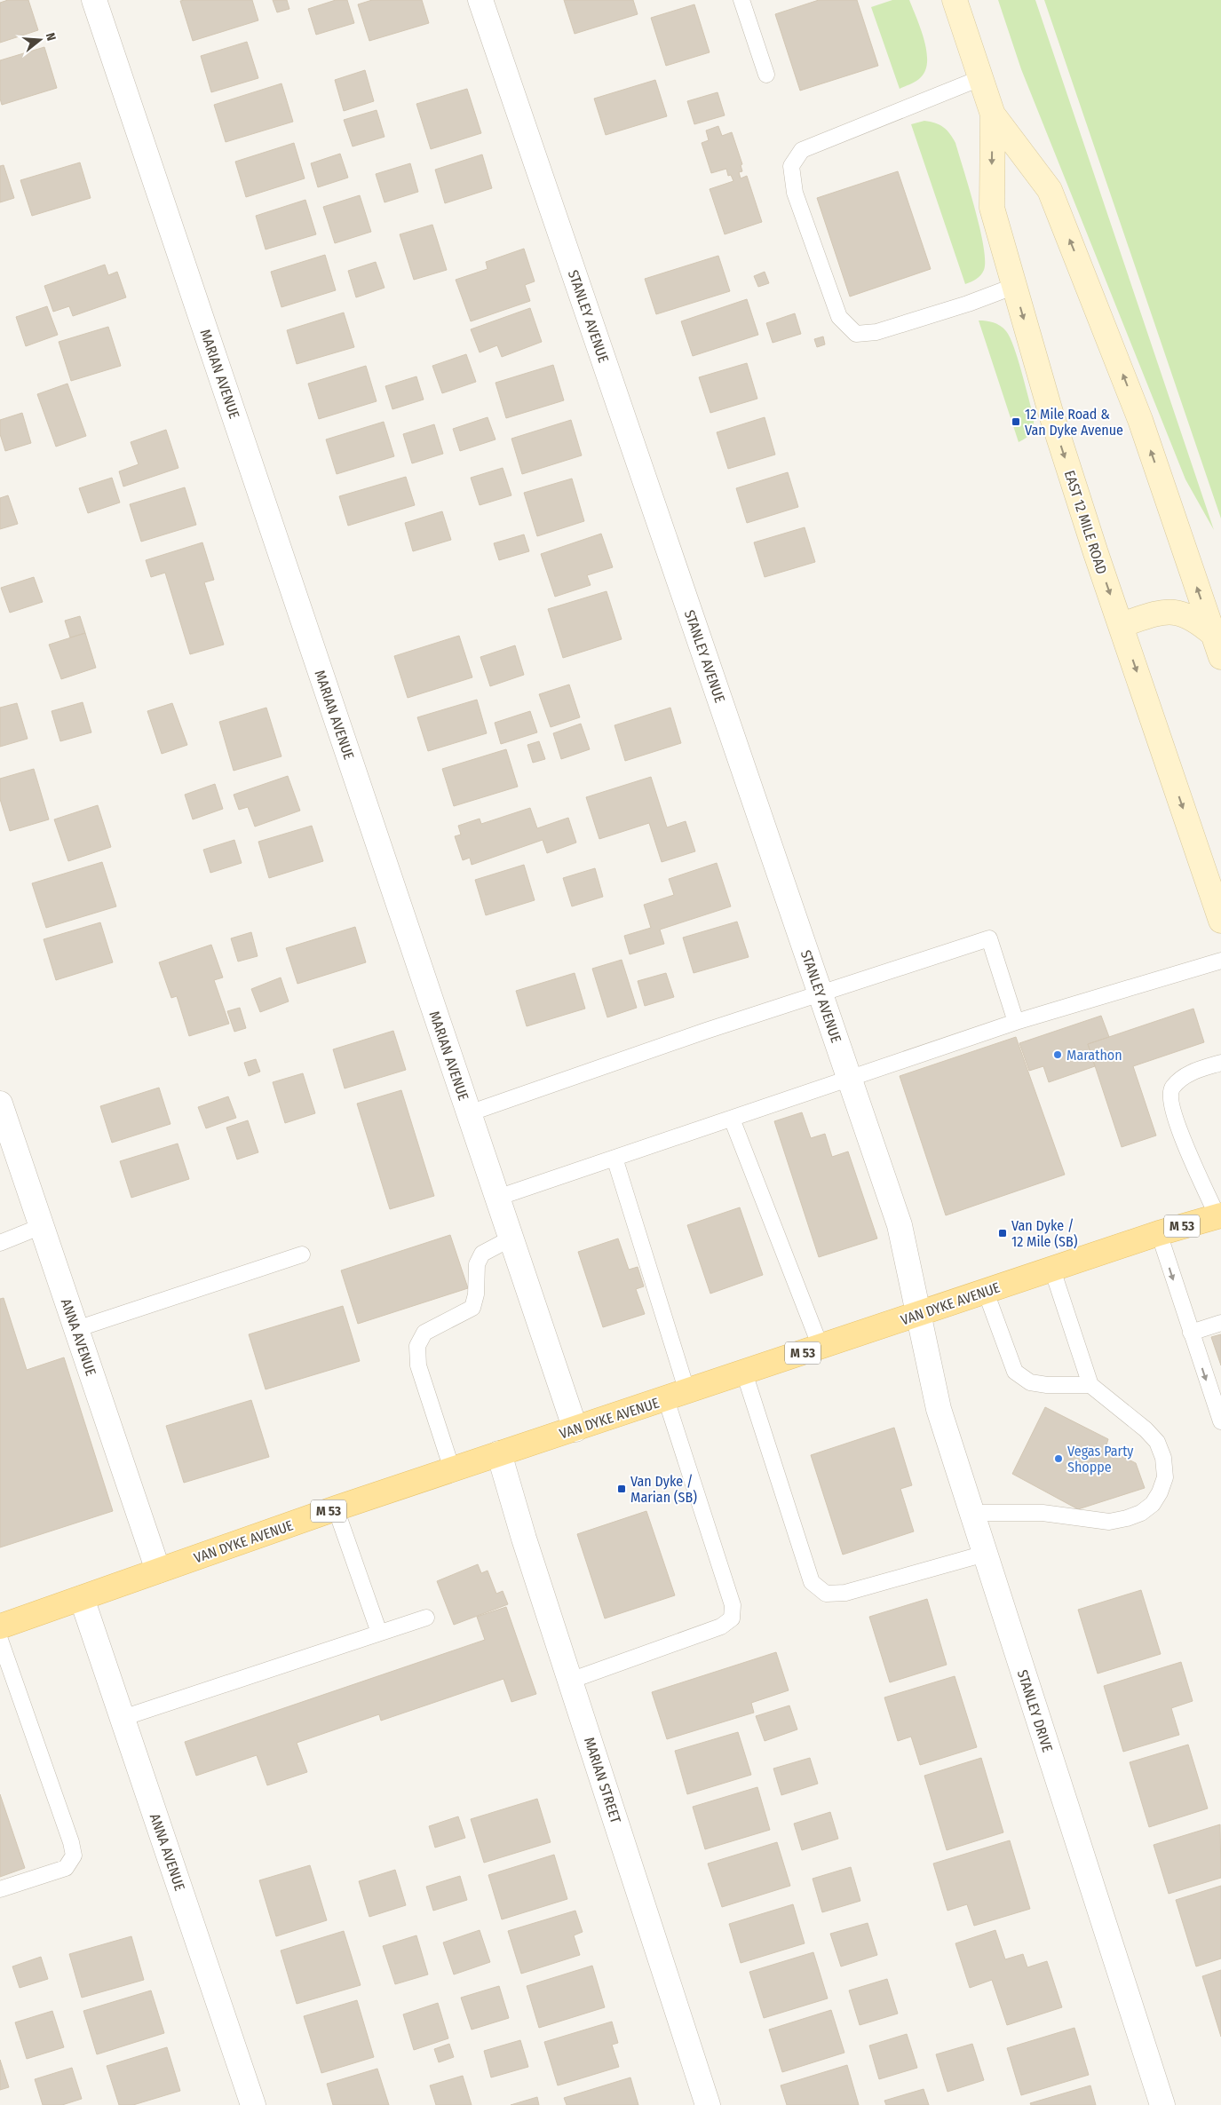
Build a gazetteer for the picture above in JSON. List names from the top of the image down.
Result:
{
  "streets": {
    "main road": ["EAST 12 MILE ROAD", "M 53", "VAN DYKE AVENUE"],
    "street": [
      "STANLEY AVENUE",
      "MARIAN AVENUE",
      "ANNA AVENUE",
      "STANLEY DRIVE",
      "MARIAN STREET"
    ]
  },
  "crossings": [
    ["STANLEY AVENUE", "VAN DYKE AVENUE"],
    ["STANLEY AVENUE", "STANLEY DRIVE"],
    ["MARIAN AVENUE", "VAN DYKE AVENUE"],
    ["VAN DYKE AVENUE", "ANNA AVENUE"],
    ["VAN DYKE AVENUE", "STANLEY DRIVE"],
    ["VAN DYKE AVENUE", "MARIAN STREET"]
  ],
  "places": {
    "transit": ["12 Mile Road & Van Dyke Avenue", "Van Dyke / 12 Mile (SB)", "Van Dyke / Marian (SB)"],
    "other": ["Marathon", "Vegas Party Shoppe"]
  },
  "north": "right"
}
